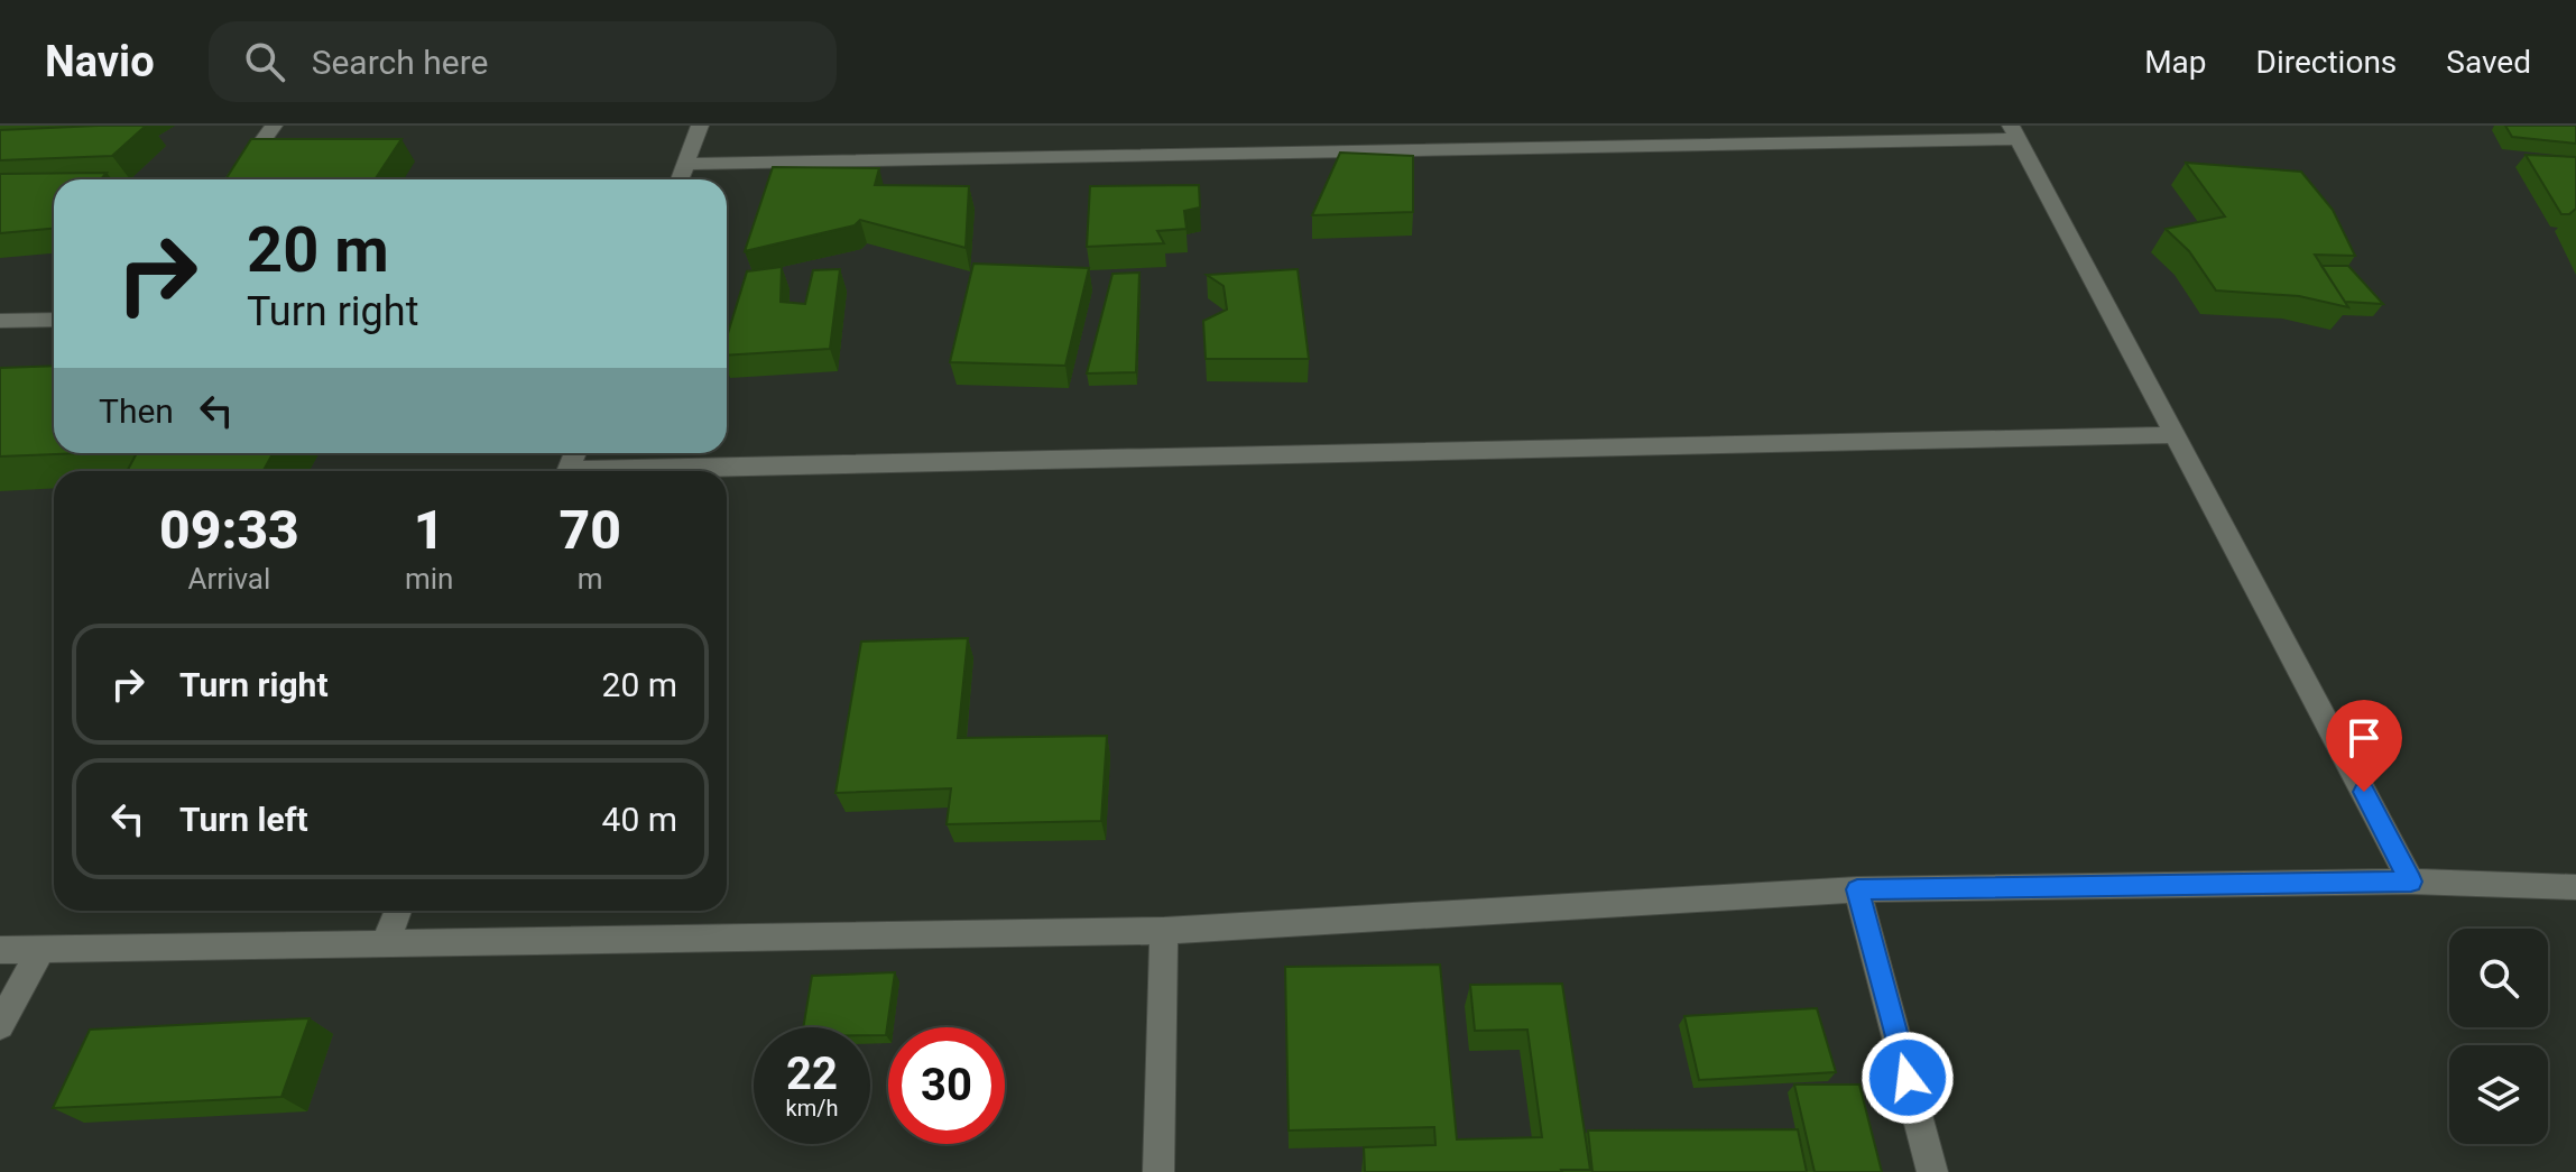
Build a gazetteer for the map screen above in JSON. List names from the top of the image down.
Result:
{
  "page": {
    "header": "Navio",
    "search": "Search here",
    "nav": ["Map", "Directions", "Saved"],
    "turn": ["20 m", "Turn right"],
    "then": "Then",
    "eta": [
      "09:33",
      "Arrival",
      "1",
      "min",
      "70",
      "m"
    ],
    "list": [
      {
        "name": "Turn right",
        "value": "20 m"
      },
      {
        "name": "Turn left",
        "value": "40 m"
      }
    ],
    "speed": "22 km/h",
    "limit": "30"
  }
}
